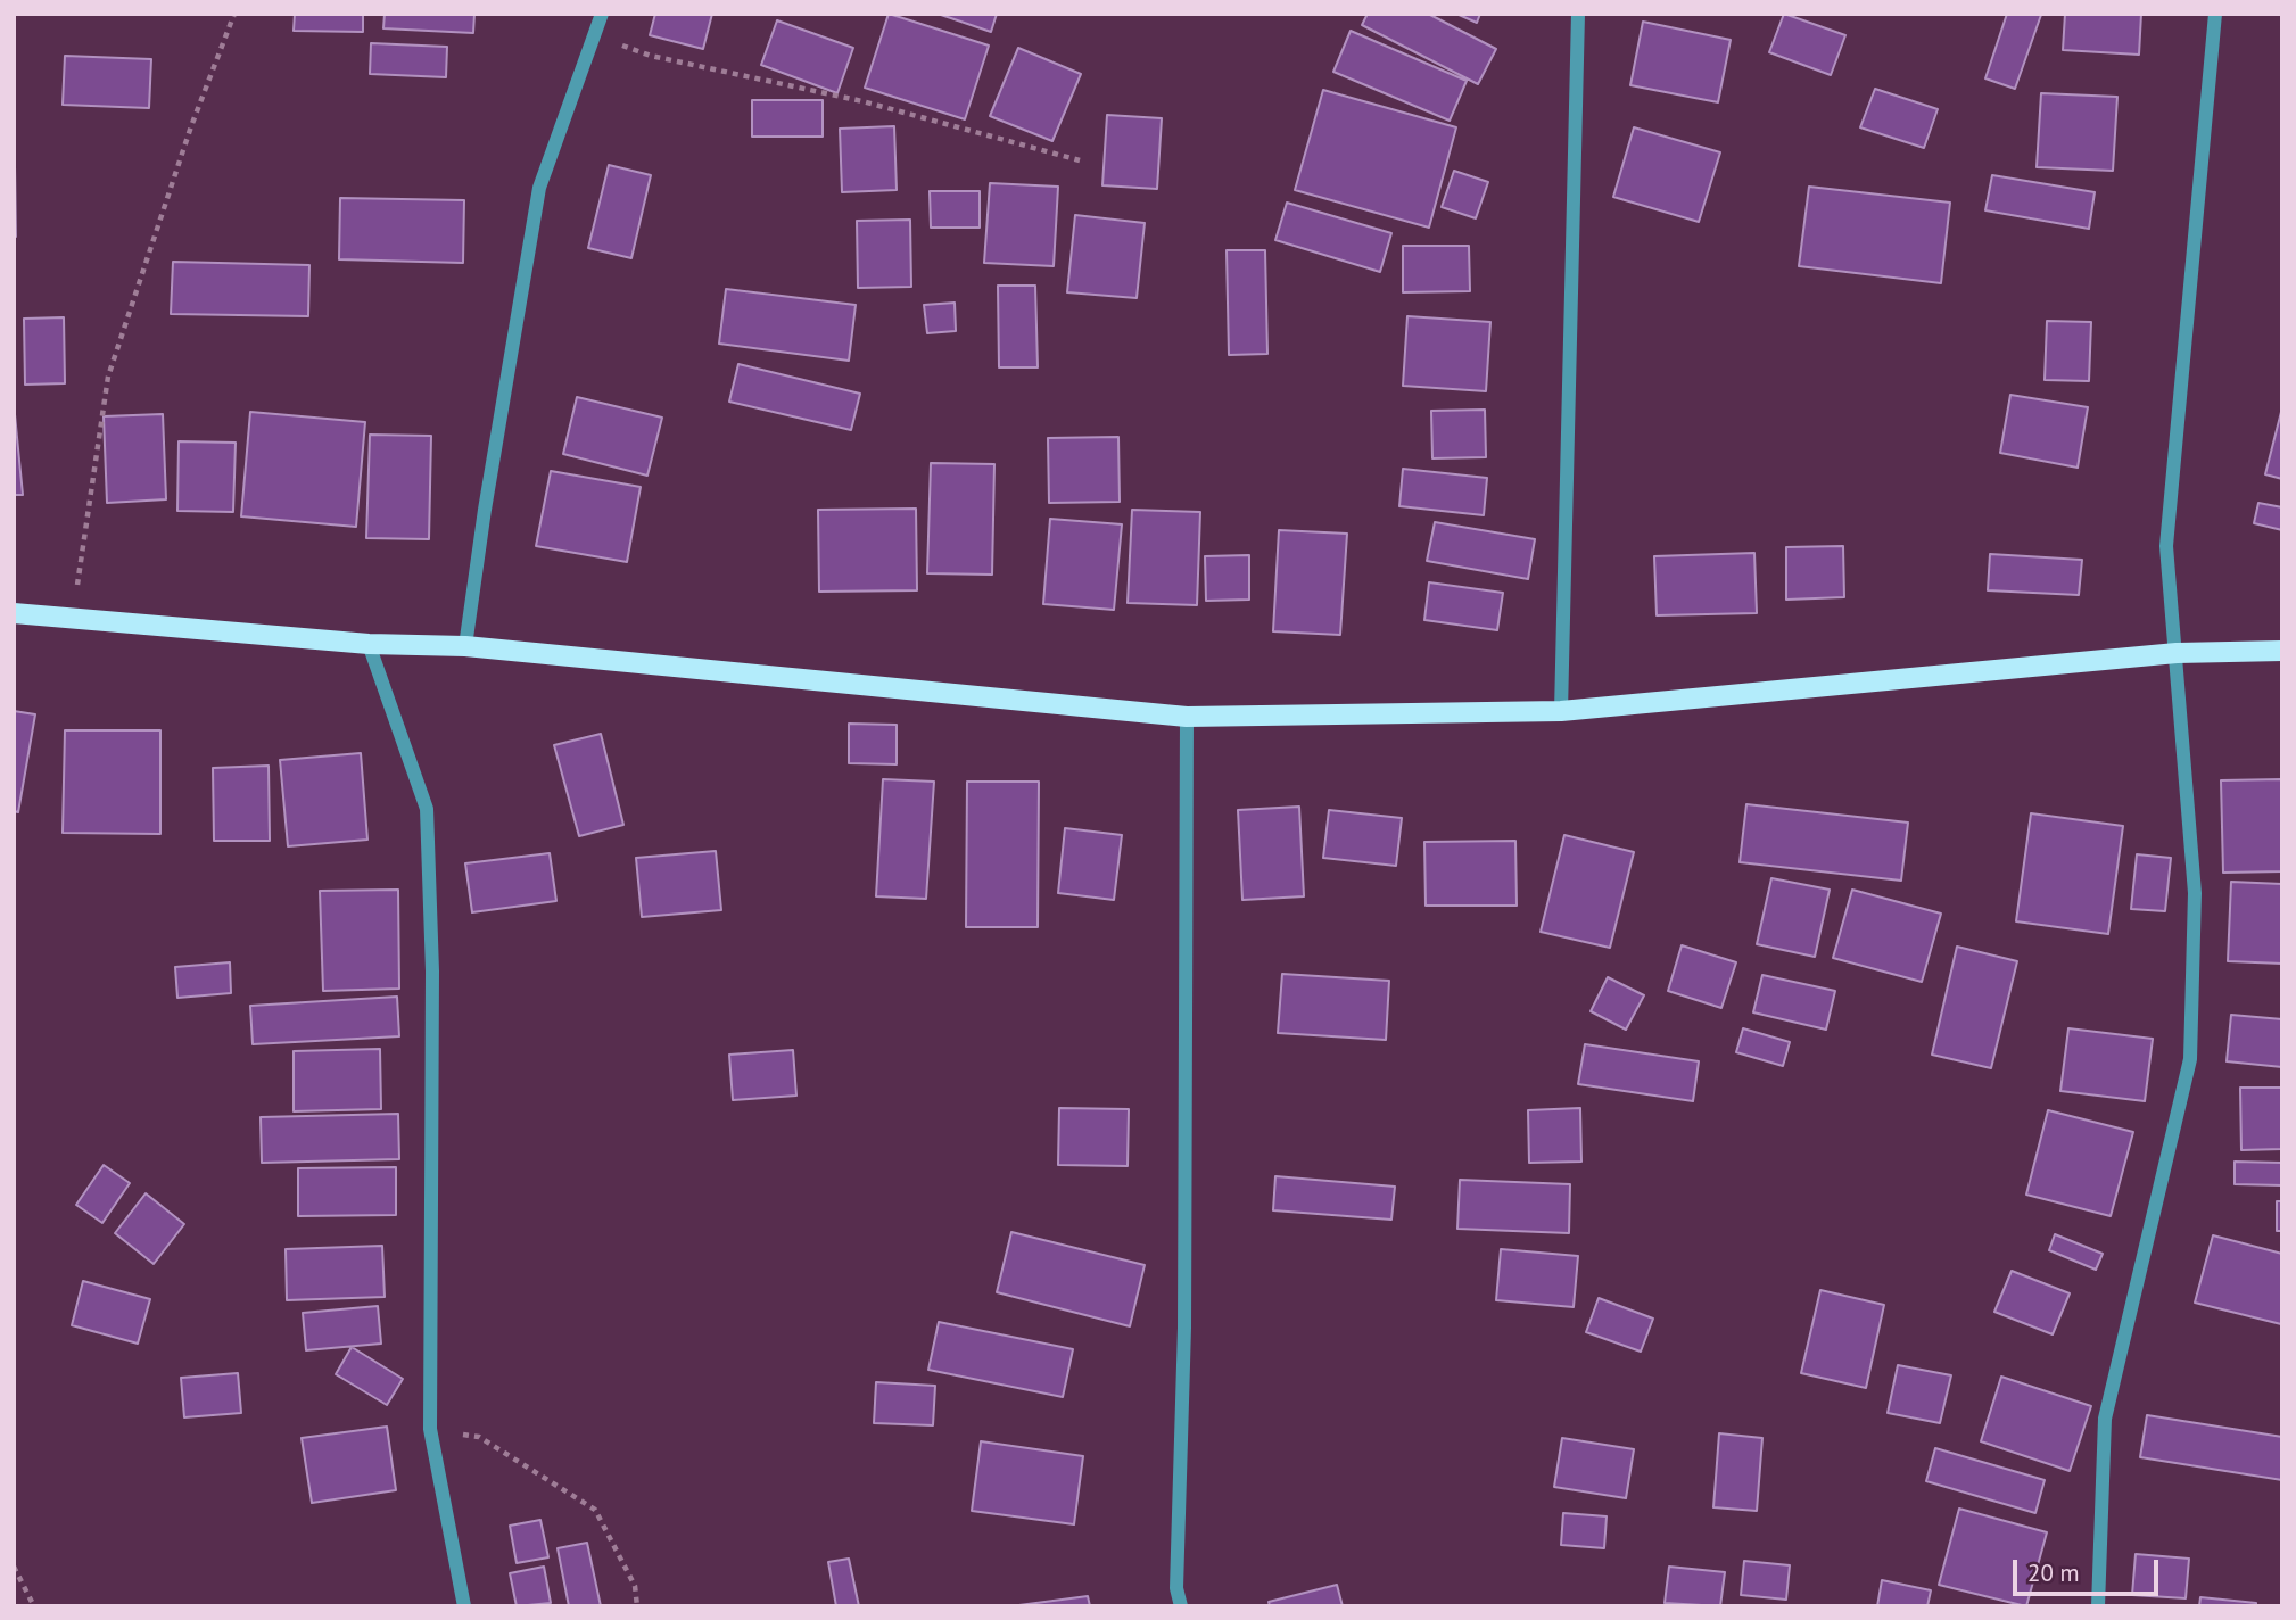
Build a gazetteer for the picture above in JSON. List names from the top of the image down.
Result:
{
  "scale_bar": "20 m"
}
